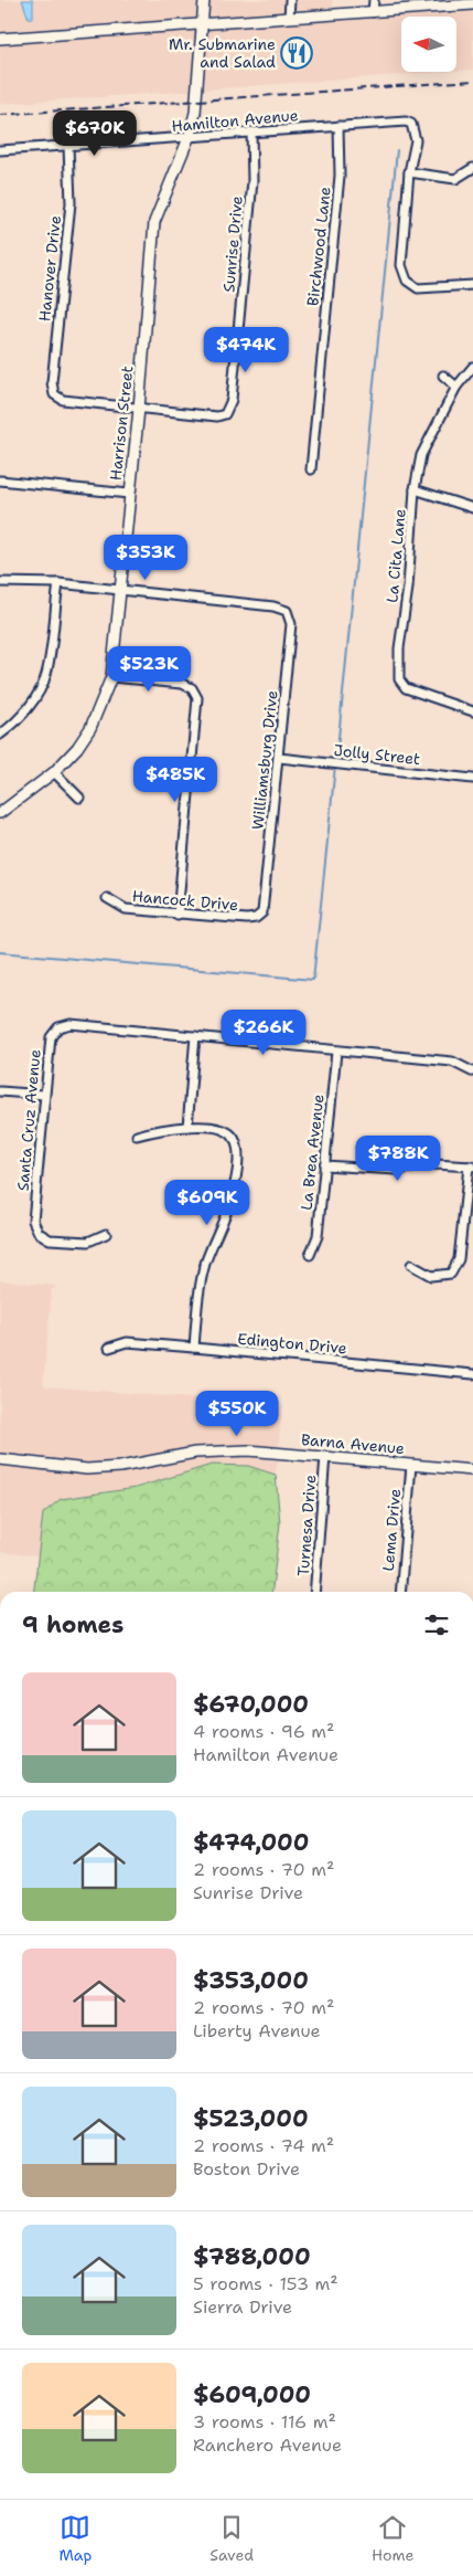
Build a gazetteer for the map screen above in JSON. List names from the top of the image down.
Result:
{
  "streets": {
    "street": [
      "Hamilton Avenue",
      "Sunrise Drive",
      "Birchwood Lane",
      "Hanover Drive",
      "Harrison Street",
      "La Cita Lane",
      "Jolly Street",
      "Williamsburg Drive",
      "Hancock Drive",
      "Santa Cruz Avenue",
      "La Brea Avenue",
      "Edington Drive",
      "Barna Avenue",
      "Turnesa Drive",
      "Lema Drive"
    ]
  },
  "crossings": [
    ["Hamilton Avenue", "Sunrise Drive"],
    ["Hamilton Avenue", "Birchwood Lane"],
    ["Hamilton Avenue", "Hanover Drive"],
    ["Hamilton Avenue", "Harrison Street"],
    ["Sunrise Drive", "Hanover Drive"],
    ["Sunrise Drive", "Harrison Street"],
    ["Harrison Street", "Williamsburg Drive"],
    ["Jolly Street", "Williamsburg Drive"],
    ["Williamsburg Drive", "Hancock Drive"],
    ["Barna Avenue", "Turnesa Drive"],
    ["Barna Avenue", "Lema Drive"]
  ],
  "places": {
    "restaurant": ["Mr. Submarine and Salad"]
  },
  "north": "left",
  "page": {
    "price": [
      "$670K",
      "$474K",
      "$353K",
      "$523K",
      "$485K",
      "$266K",
      "$788K",
      "$609K",
      "$550K"
    ],
    "heading": "9 homes",
    "list": [
      {
        "name": "$670,000",
        "note": "4 rooms · 96 m² · Hamilton Avenue"
      },
      {
        "name": "$474,000",
        "note": "2 rooms · 70 m² · Sunrise Drive"
      },
      {
        "name": "$353,000",
        "note": "2 rooms · 70 m² · Liberty Avenue"
      },
      {
        "name": "$523,000",
        "note": "2 rooms · 74 m² · Boston Drive"
      },
      {
        "name": "$788,000",
        "note": "5 rooms · 153 m² · Sierra Drive"
      },
      {
        "name": "$609,000",
        "note": "3 rooms · 116 m² · Ranchero Avenue"
      }
    ],
    "tabs": ["Map", "Saved", "Home"]
  }
}
